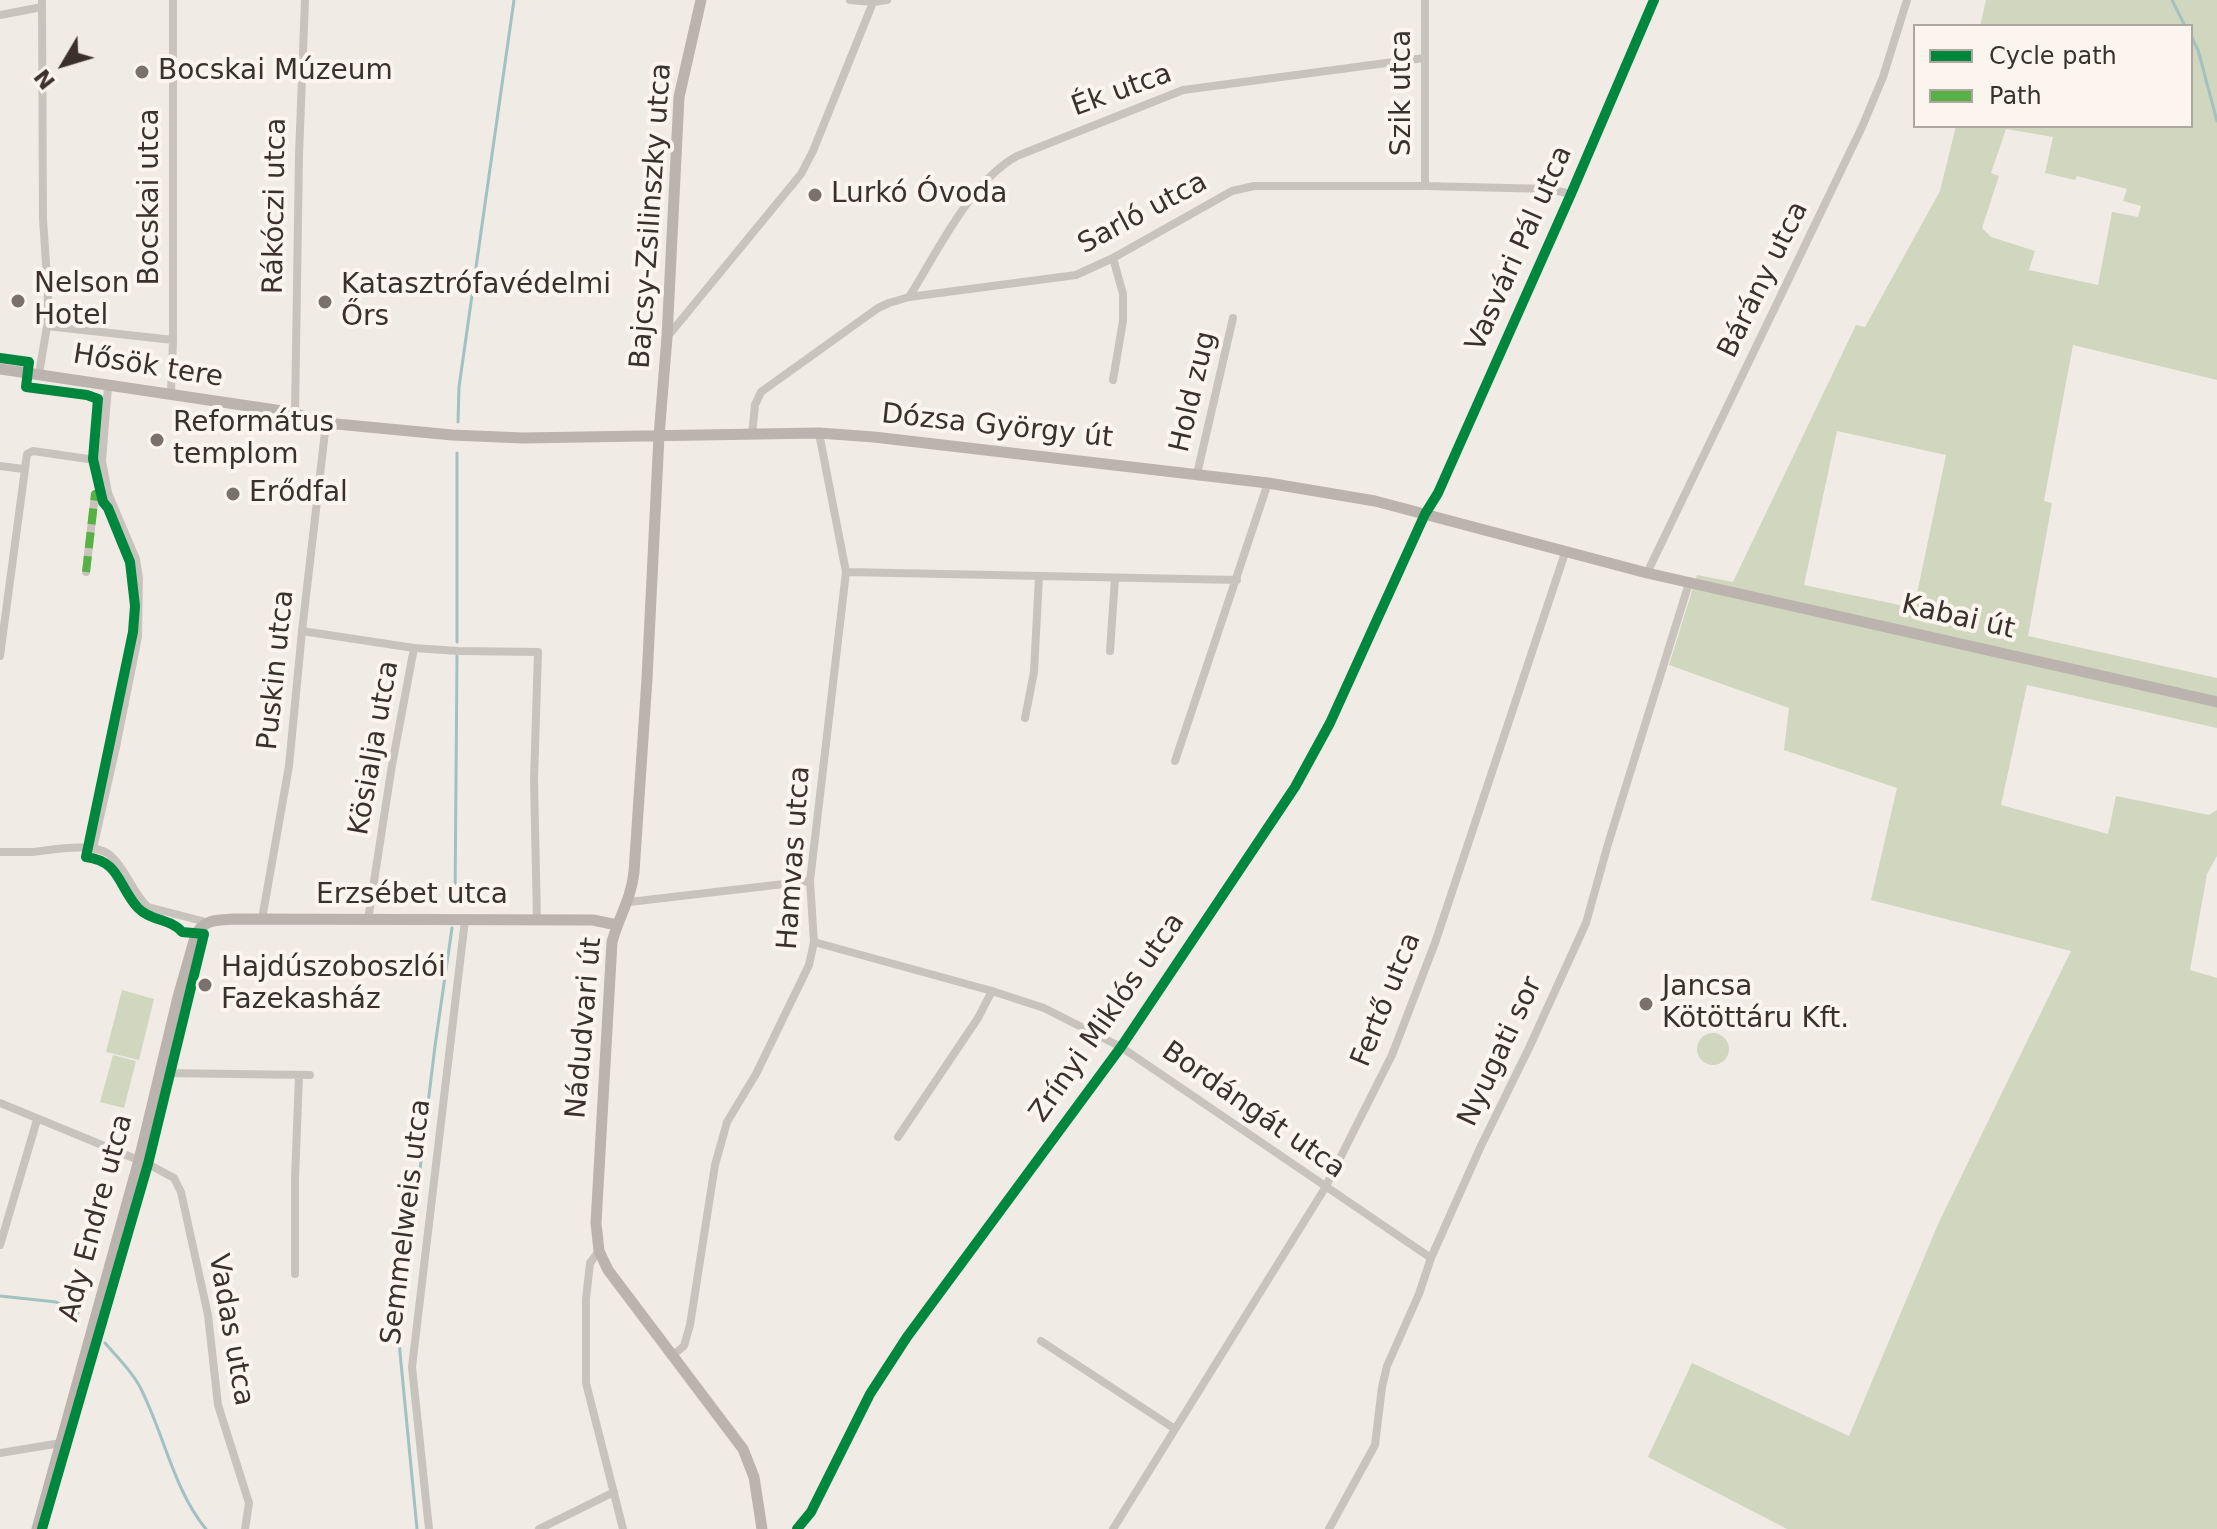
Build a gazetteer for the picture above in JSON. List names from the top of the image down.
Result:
{
  "streets": {
    "main road": [
      "Bajcsy-Zsilinszky utca",
      "Hősök tere",
      "Dózsa György út",
      "Kabai út",
      "Erzsébet utca",
      "Nádudvari út",
      "Ady Endre utca"
    ],
    "street": [
      "Ék utca",
      "Szik utca",
      "Bocskai utca",
      "Rákóczi utca",
      "Sarló utca",
      "Vasvári Pál utca",
      "Bárány utca",
      "Hold zug",
      "Puskin utca",
      "Kösialja utca",
      "Hamvas utca",
      "Fertő utca",
      "Zrínyi Miklós utca",
      "Nyugati sor",
      "Bordángát utca",
      "Semmelweis utca",
      "Vadas utca"
    ]
  },
  "crossings": [
    ["Ék utca", "Szik utca"],
    ["Ék utca", "Sarló utca"],
    ["Szik utca", "Sarló utca"],
    ["Bocskai utca", "Hősök tere"],
    ["Rákóczi utca", "Hősök tere"],
    ["Rákóczi utca", "Dózsa György út"],
    ["Sarló utca", "Vasvári Pál utca"],
    ["Sarló utca", "Dózsa György út"],
    ["Bajcsy-Zsilinszky utca", "Dózsa György út"],
    ["Bajcsy-Zsilinszky utca", "Nádudvari út"],
    ["Vasvári Pál utca", "Dózsa György út"],
    ["Vasvári Pál utca", "Zrínyi Miklós utca"],
    ["Bárány utca", "Dózsa György út"],
    ["Hősök tere", "Dózsa György út"],
    ["Hold zug", "Dózsa György út"],
    ["Dózsa György út", "Kabai út"],
    ["Dózsa György út", "Puskin utca"],
    ["Dózsa György út", "Hamvas utca"],
    ["Dózsa György út", "Fertő utca"],
    ["Dózsa György út", "Zrínyi Miklós utca"],
    ["Dózsa György út", "Nádudvari út"],
    ["Dózsa György út", "Nyugati sor"],
    ["Kabai út", "Nyugati sor"],
    ["Puskin utca", "Kösialja utca"],
    ["Puskin utca", "Erzsébet utca"],
    ["Kösialja utca", "Erzsébet utca"],
    ["Hamvas utca", "Nádudvari út"],
    ["Hamvas utca", "Bordángát utca"],
    ["Erzsébet utca", "Nádudvari út"],
    ["Erzsébet utca", "Ady Endre utca"],
    ["Erzsébet utca", "Semmelweis utca"],
    ["Fertő utca", "Bordángát utca"],
    ["Zrínyi Miklós utca", "Bordángát utca"],
    ["Nyugati sor", "Bordángát utca"],
    ["Ady Endre utca", "Vadas utca"]
  ],
  "places": [
    "Bocskai Múzeum",
    "Lurkó Óvoda",
    "Nelson Hotel",
    "Katasztrófavédelmi Őrs",
    "Református templom",
    "Erődfal",
    "Hajdúszoboszlói Fazekasház",
    "Jancsa Kötöttáru Kft."
  ],
  "legend": ["Cycle path", "Path"],
  "north": "bottom left"
}
